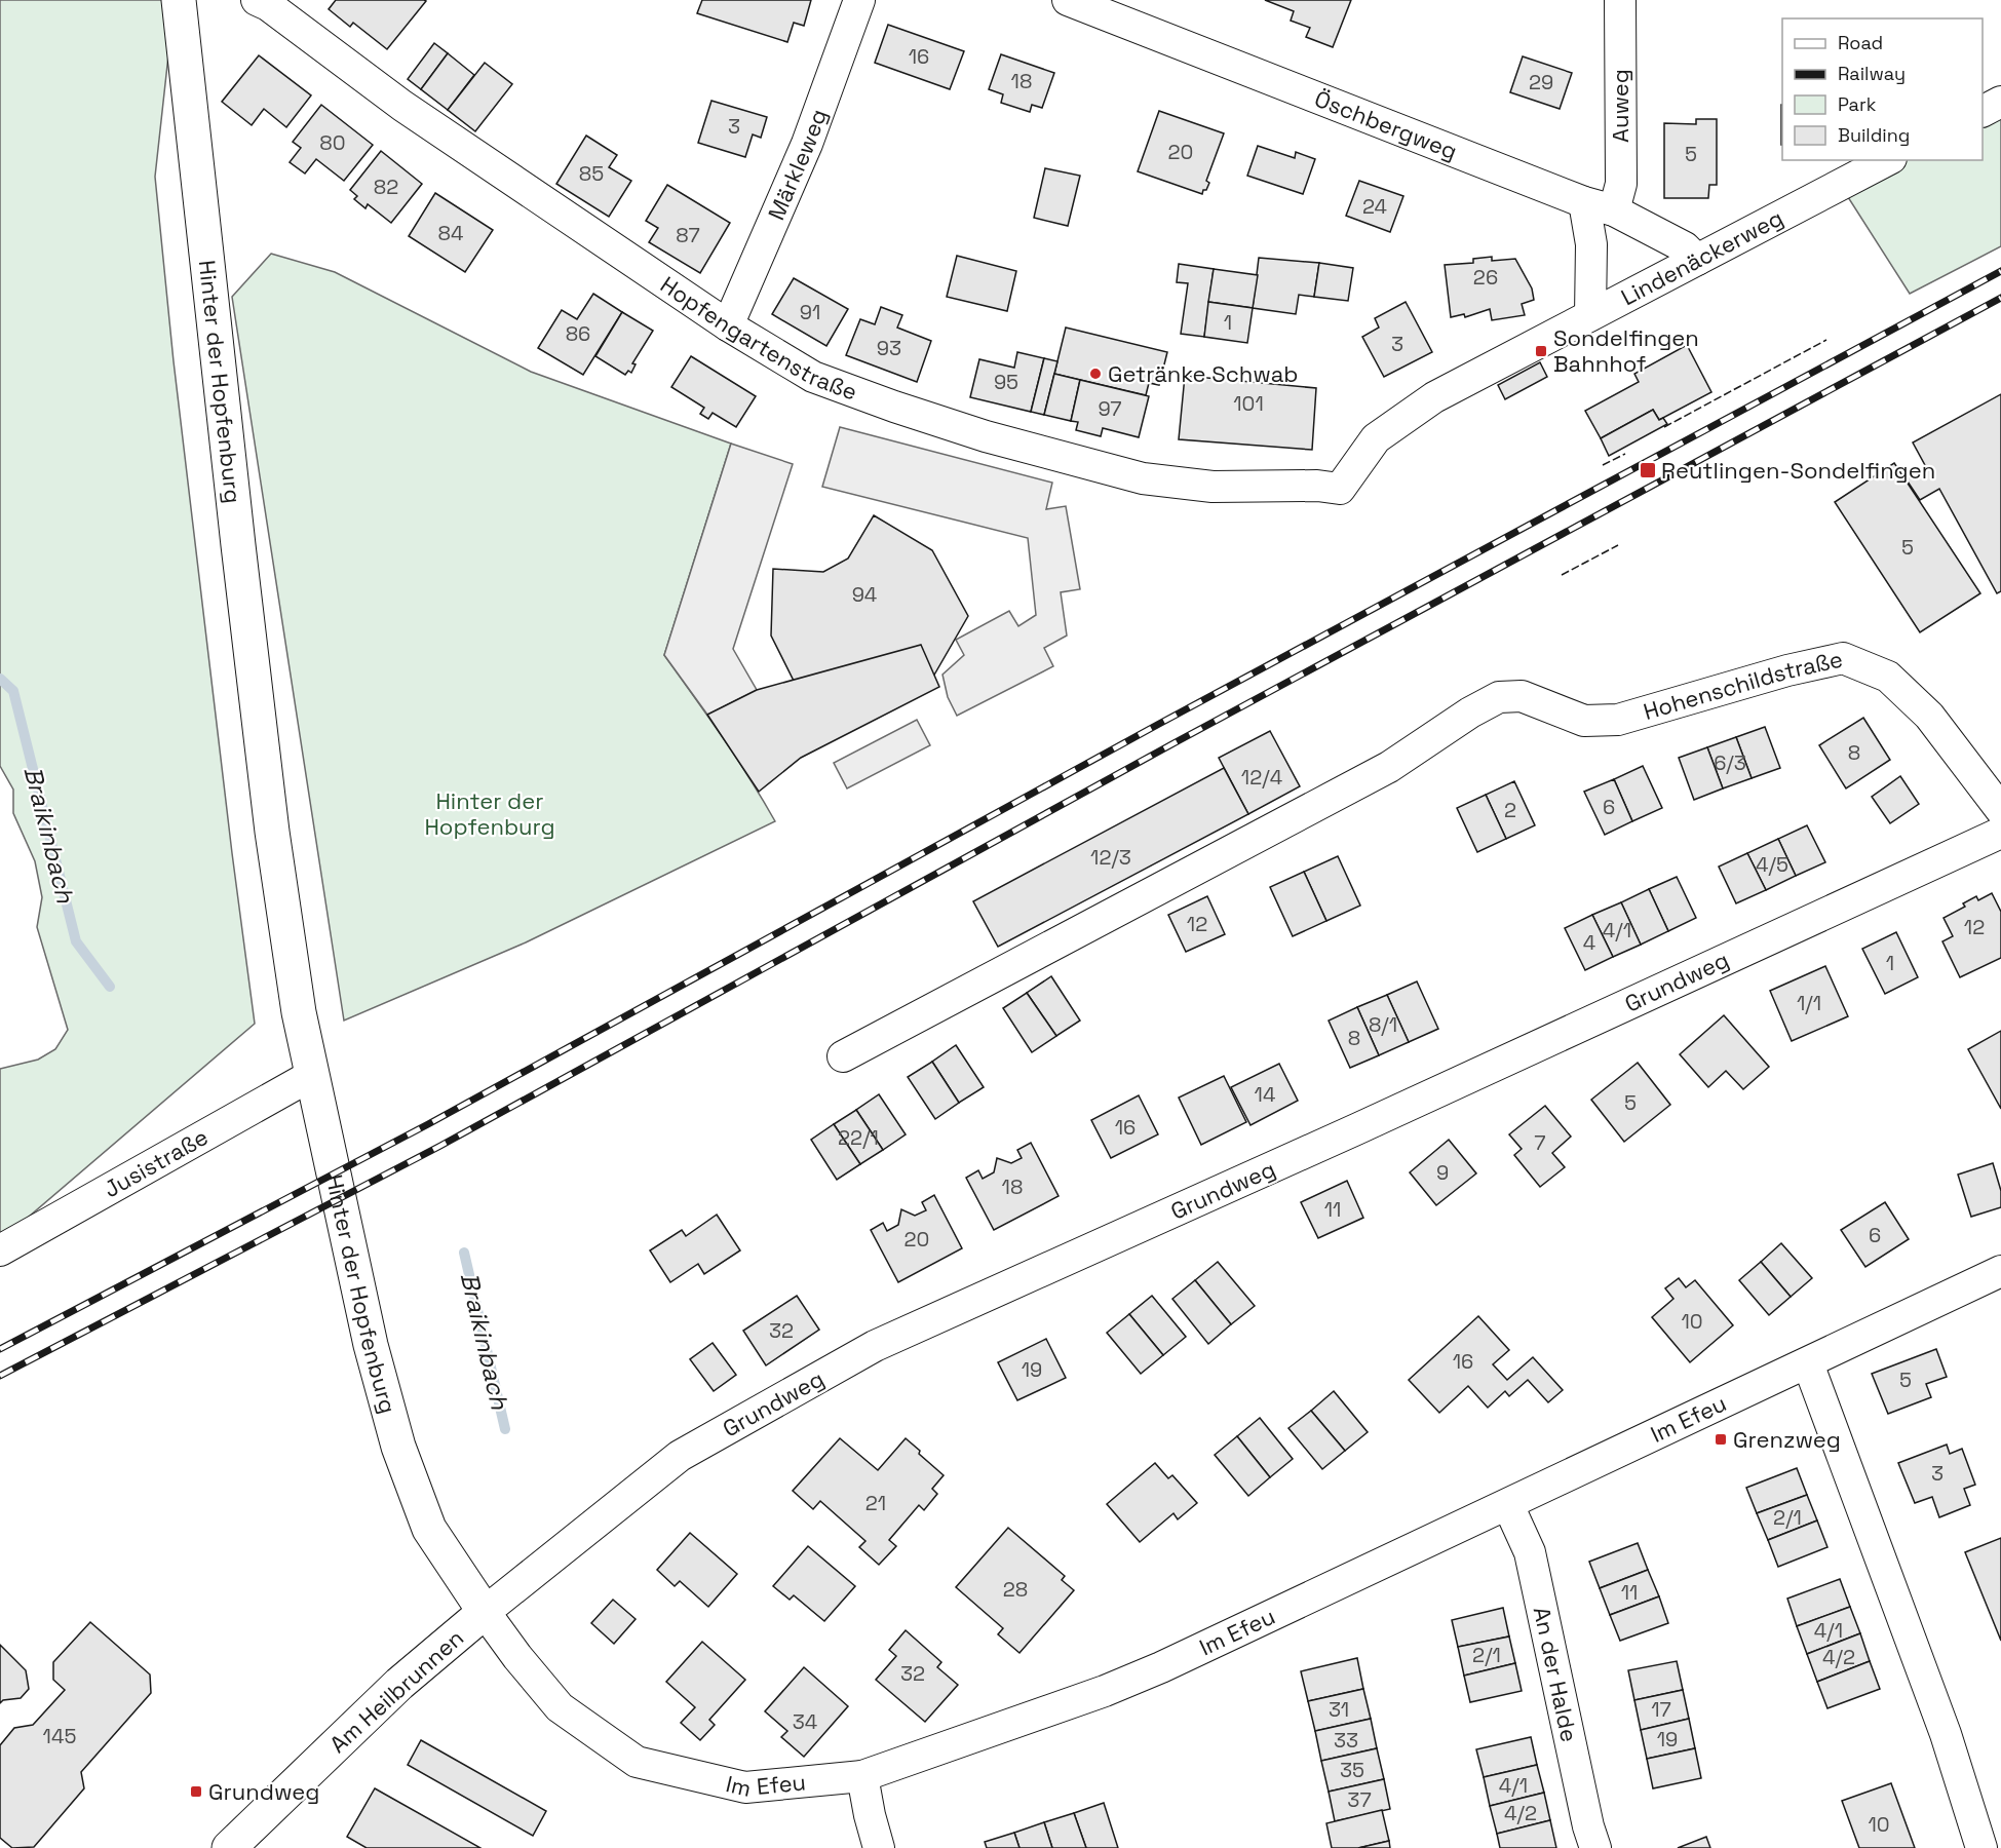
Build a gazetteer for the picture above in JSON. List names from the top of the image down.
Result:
{
  "streets": {
    "street": [
      "Auweg",
      "Öschbergweg",
      "Märkleweg",
      "Lindenäckerweg",
      "Hopfengartenstraße",
      "Hinter der Hopfenburg",
      "Hohenschildstraße",
      "Grundweg",
      "Jusistraße",
      "Im Efeu",
      "An der Halde",
      "Am Heilbrunnen"
    ]
  },
  "crossings": [
    ["Auweg", "Öschbergweg"],
    ["Auweg", "Lindenäckerweg"],
    ["Öschbergweg", "Lindenäckerweg"],
    ["Märkleweg", "Hopfengartenstraße"],
    ["Lindenäckerweg", "Hopfengartenstraße"],
    ["Hinter der Hopfenburg", "Grundweg"],
    ["Hinter der Hopfenburg", "Jusistraße"],
    ["Hinter der Hopfenburg", "Im Efeu"],
    ["Hinter der Hopfenburg", "Am Heilbrunnen"],
    ["Grundweg", "Im Efeu"],
    ["Grundweg", "Am Heilbrunnen"],
    ["Im Efeu", "An der Halde"],
    ["Im Efeu", "Am Heilbrunnen"]
  ],
  "water": ["Braikinbach"],
  "parks": ["Hinter der Hopfenburg"],
  "places": {
    "transit": [
      "Sondelfingen Bahnhof",
      "Reutlingen-Sondelfingen",
      "Grenzweg",
      "Grundweg"
    ],
    "other": ["Getränke Schwab"]
  },
  "house_numbers": [
    "16",
    "18",
    "29",
    "3",
    "80",
    "20",
    "5",
    "85",
    "82",
    "24",
    "84",
    "87",
    "26",
    "91",
    "1",
    "86",
    "3",
    "93",
    "95",
    "101",
    "97",
    "5",
    "94",
    "8",
    "6/3",
    "12/4",
    "6",
    "2",
    "12/3",
    "4/5",
    "12",
    "12",
    "4/1",
    "4",
    "1",
    "1/1",
    "8/1",
    "8",
    "14",
    "5",
    "16",
    "22/1",
    "7",
    "9",
    "18",
    "11",
    "6",
    "20",
    "10",
    "32",
    "16",
    "19",
    "5",
    "3",
    "21",
    "2/1",
    "28",
    "11",
    "4/1",
    "2/1",
    "4/2",
    "32",
    "31",
    "17",
    "34",
    "145",
    "19",
    "33",
    "35",
    "4/1",
    "37",
    "4/2",
    "10"
  ],
  "legend": [
    "Road",
    "Railway",
    "Park",
    "Building"
  ]
}
